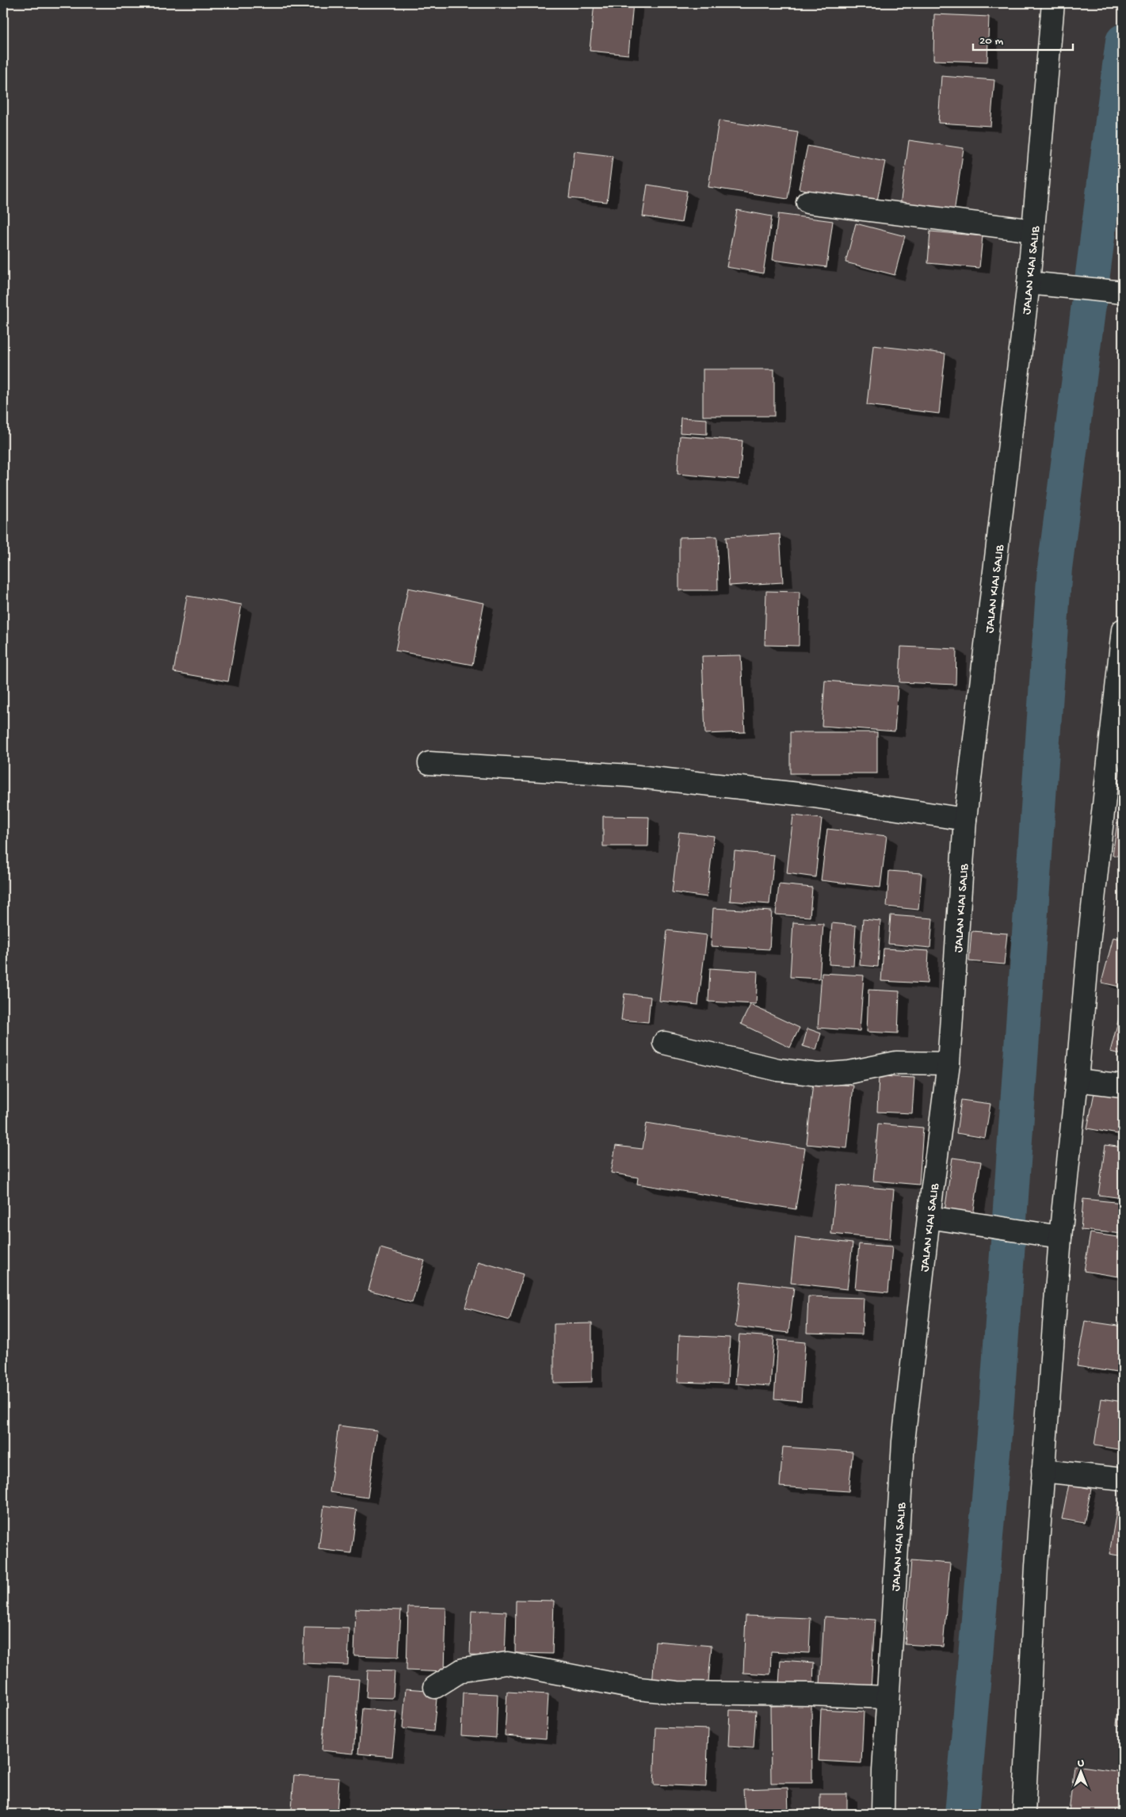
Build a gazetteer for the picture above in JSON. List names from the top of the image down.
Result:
{
  "streets": {
    "street": ["JALAN KIAI SALIB"]
  },
  "scale_bar": "20 m",
  "north": "top"
}
